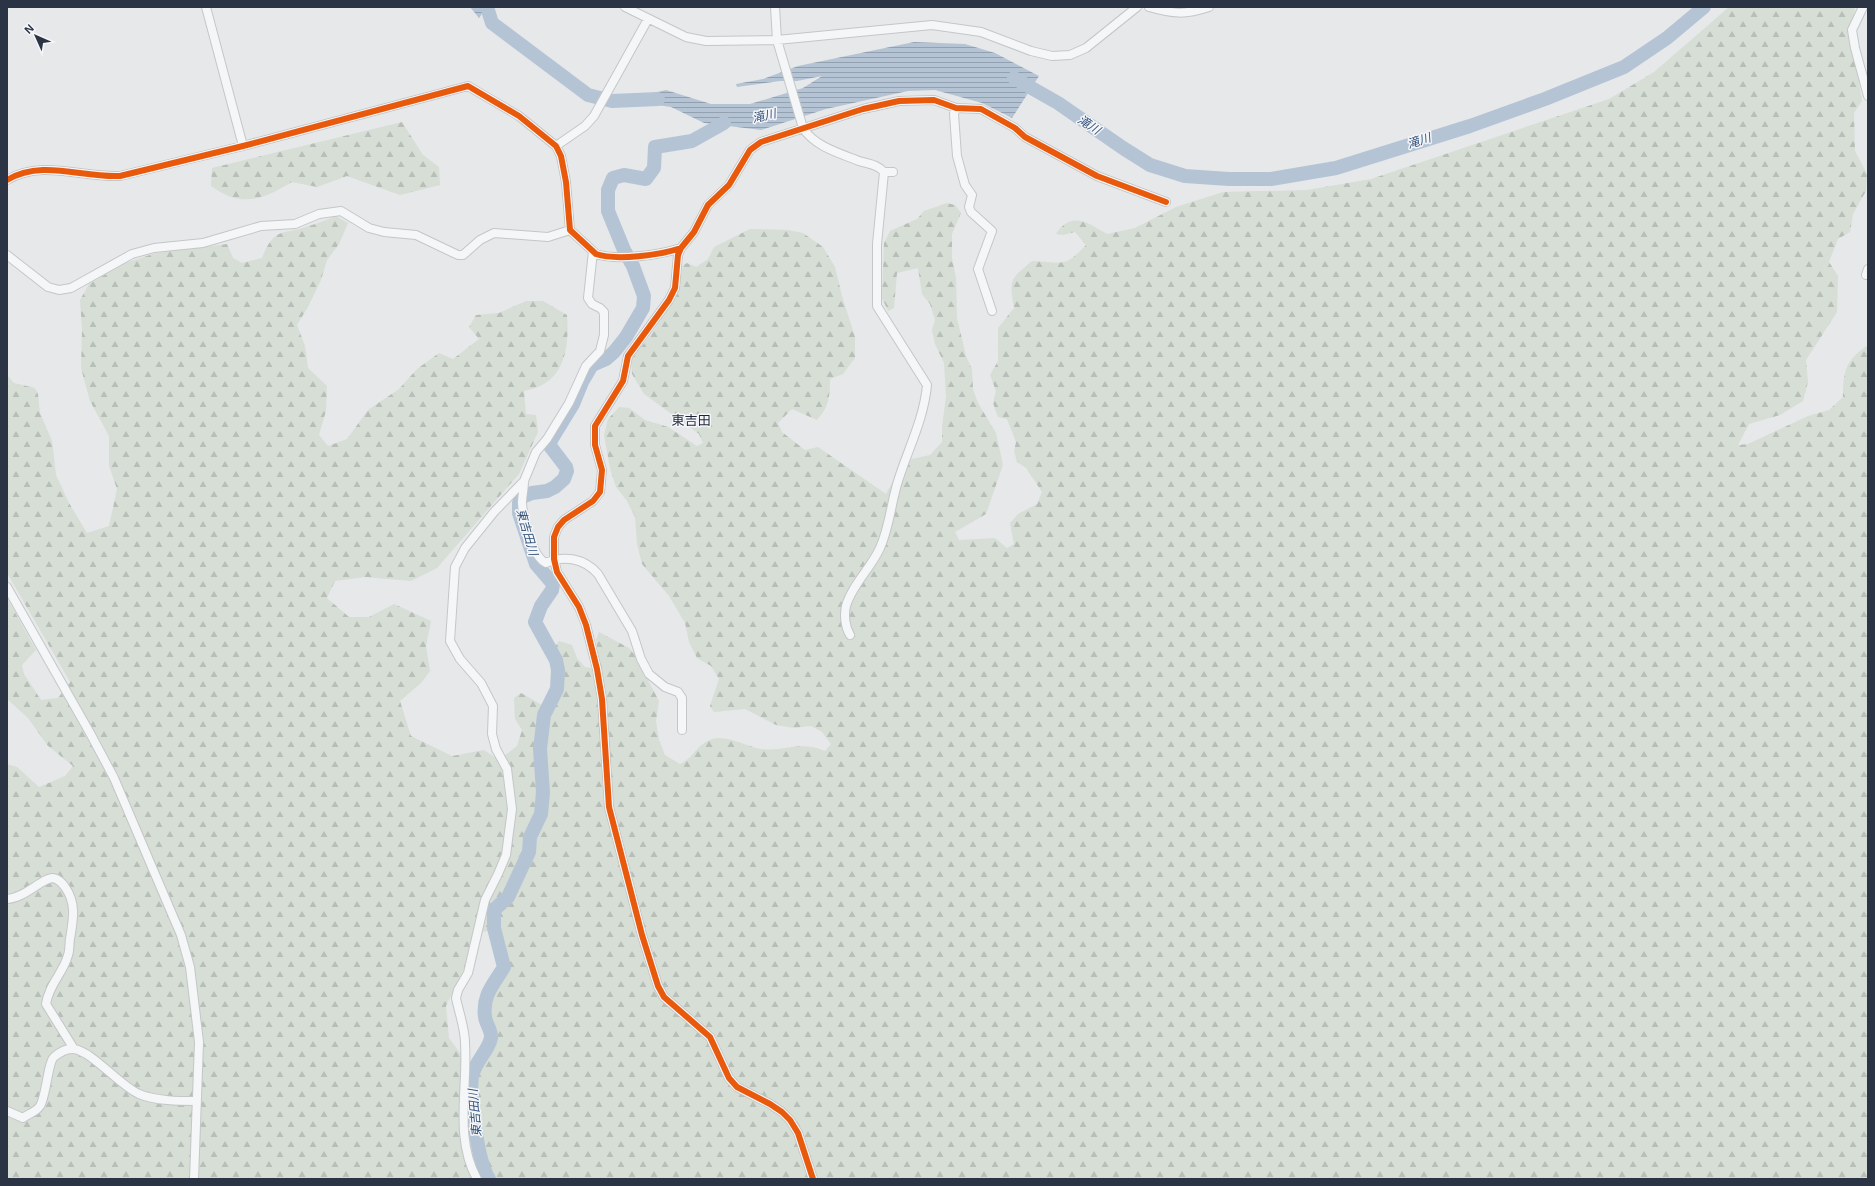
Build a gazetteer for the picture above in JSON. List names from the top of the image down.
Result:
{
  "districts": ["東吉田"],
  "water": ["滝川", "東吉田川"],
  "north": "top left"
}
